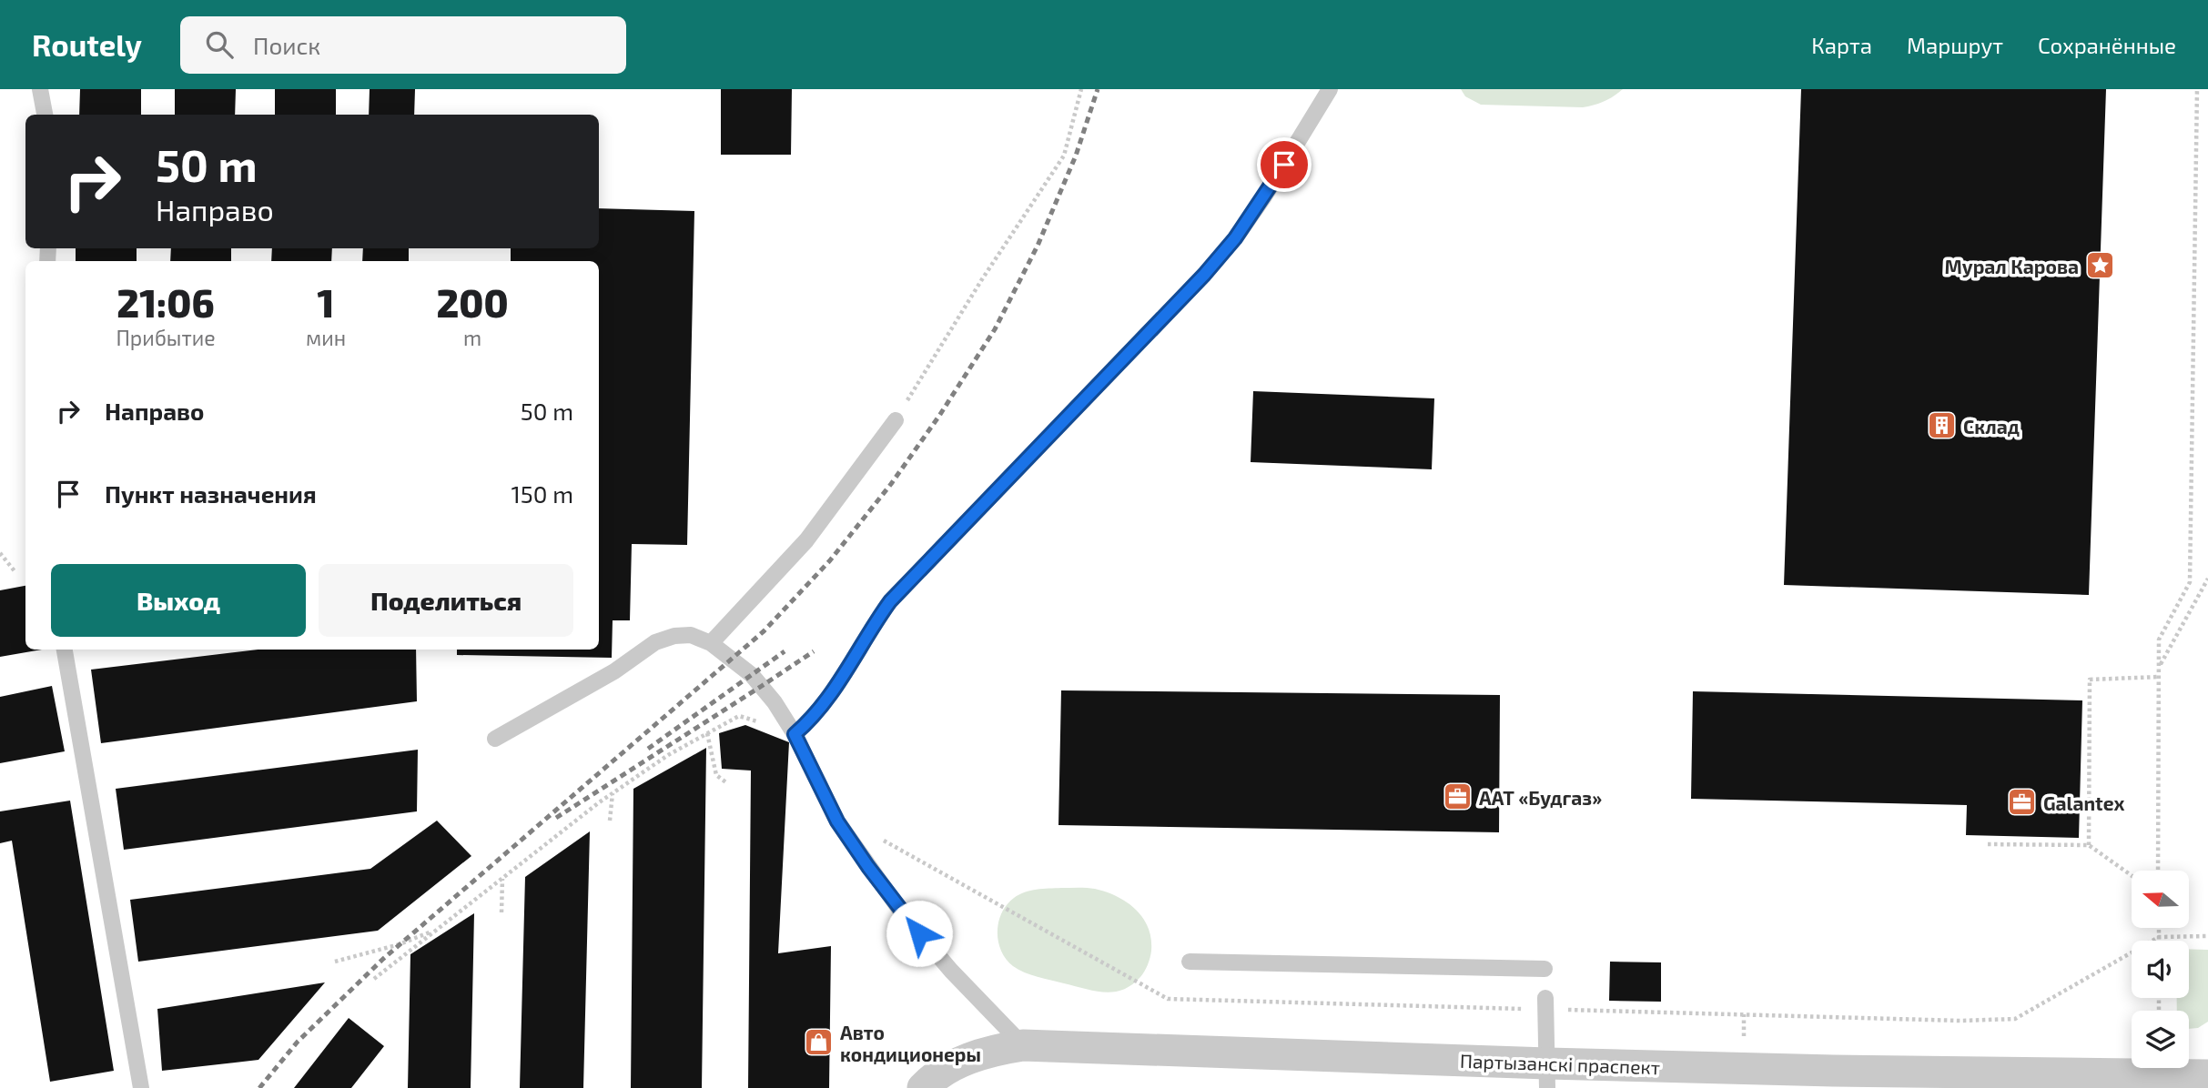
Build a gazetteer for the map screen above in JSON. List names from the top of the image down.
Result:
{
  "streets": {
    "street": ["Партызанскі праспект"]
  },
  "places": {
    "place": ["Мурал Карова"],
    "building": ["Склад"],
    "office": ["ААТ «Будгаз»", "Galantex"],
    "shop": ["Авто кондиционеры"]
  },
  "north": "left",
  "page": {
    "header": "Routely",
    "search": "Поиск",
    "nav": ["Карта", "Маршрут", "Сохранённые"],
    "turn": ["50 m", "Направо"],
    "eta": [
      "21:06",
      "Прибытие",
      "1",
      "мин",
      "200",
      "m"
    ],
    "list": [
      {
        "name": "Направо",
        "value": "50 m"
      },
      {
        "name": "Пункт назначения",
        "value": "150 m"
      }
    ],
    "buttons": ["Выход", "Поделиться"]
  }
}
